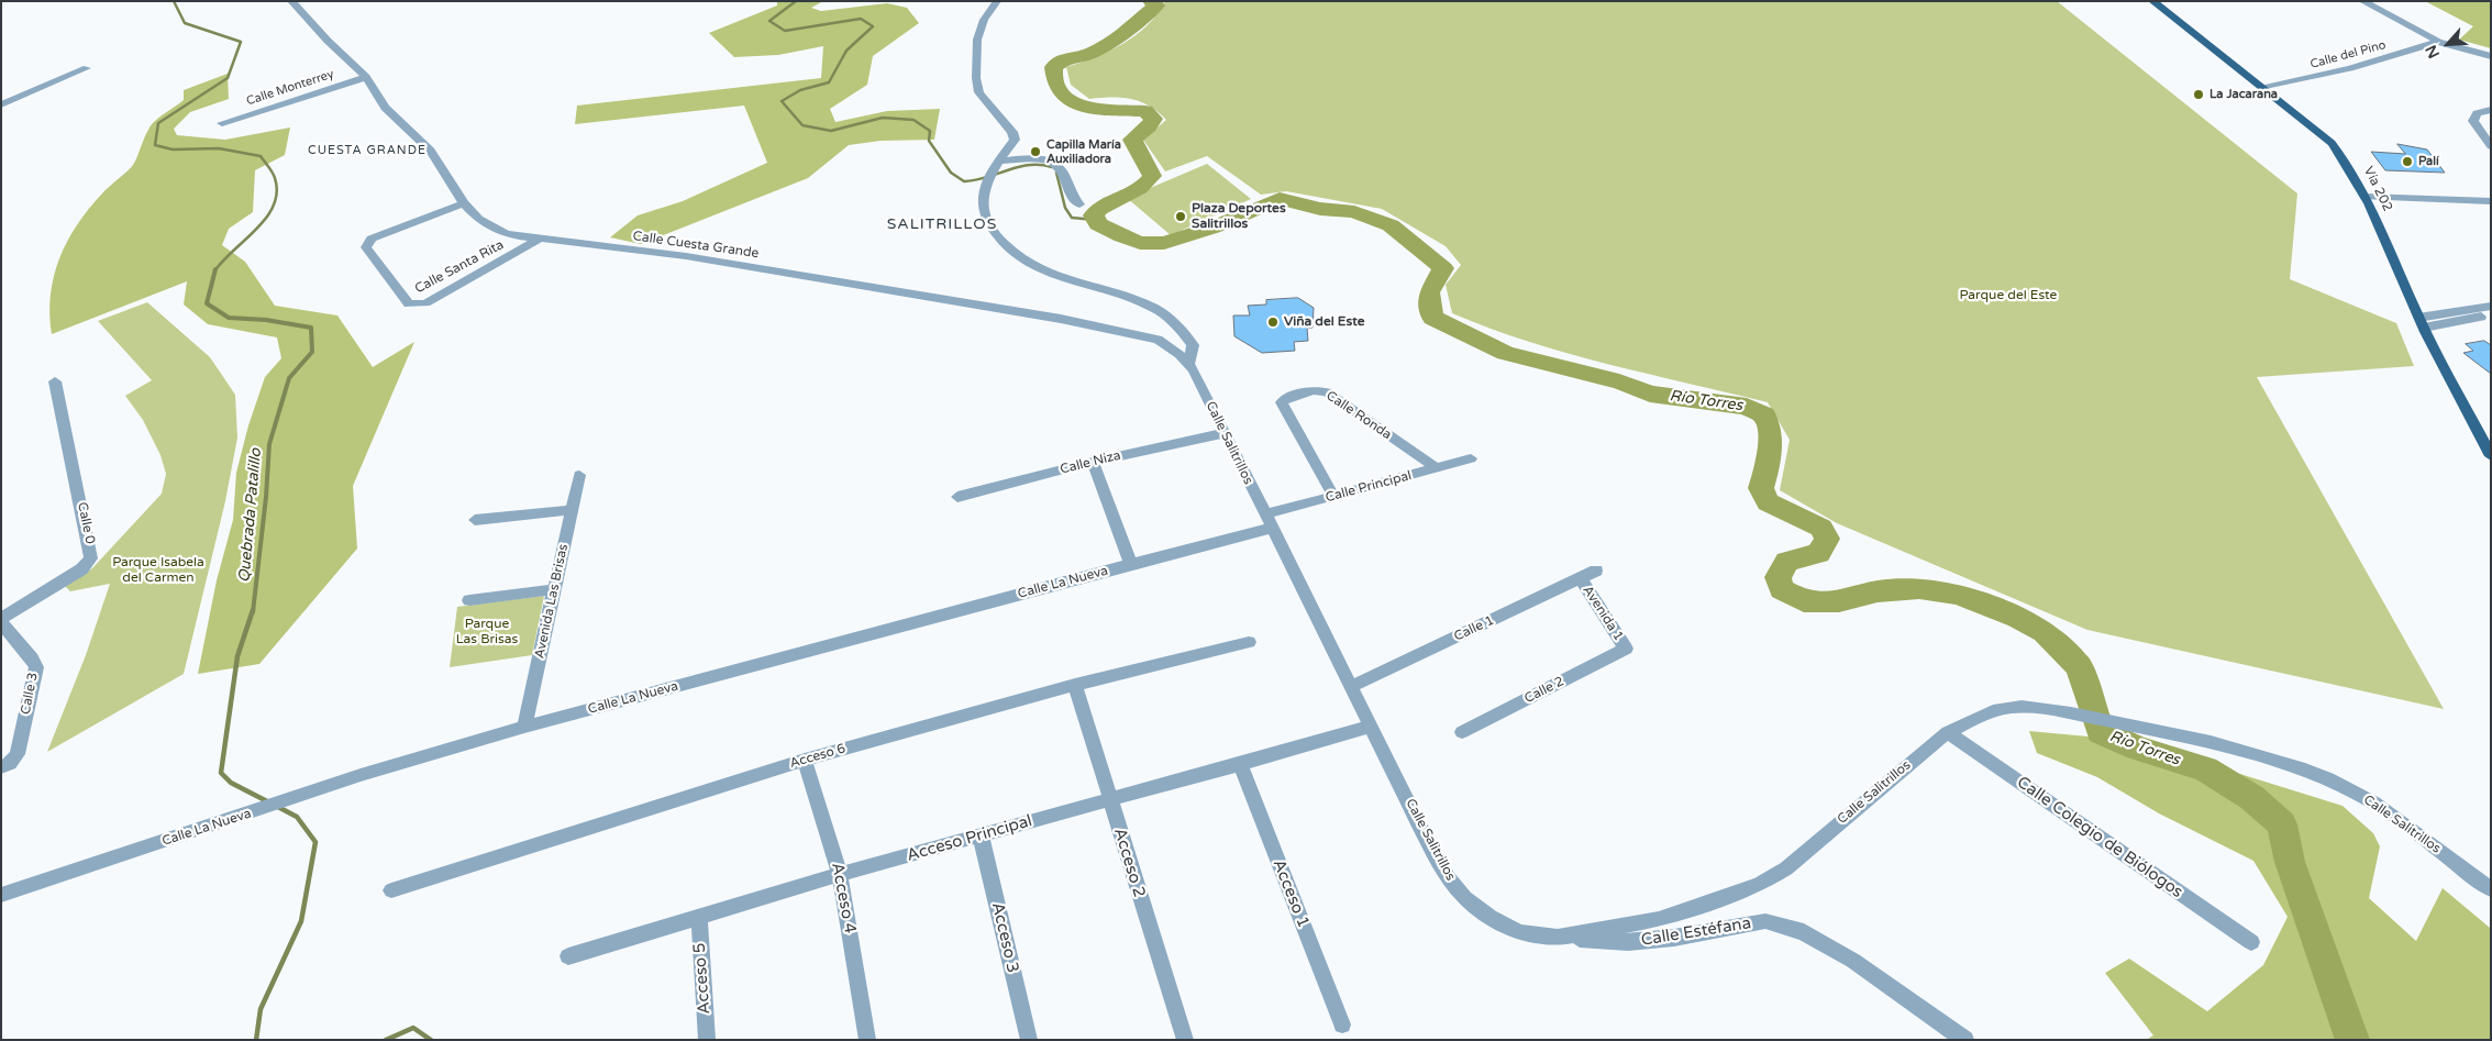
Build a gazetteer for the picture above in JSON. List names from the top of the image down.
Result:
{
  "streets": {
    "main road": ["Vía 202"],
    "street": [
      "Calle del Pino",
      "Calle Monterrey",
      "Calle Cuesta Grande",
      "Calle Santa Rita",
      "Calle Ronda",
      "Calle Salitrillos",
      "Calle Niza",
      "Calle Principal",
      "Calle 0",
      "Calle La Nueva",
      "Avenida Las Brisas",
      "Avenida 1",
      "Calle 1",
      "Calle 2",
      "Calle 3",
      "Acceso 6",
      "Calle Colegio de Biólogos",
      "Acceso Principal",
      "Acceso 2",
      "Acceso 1",
      "Acceso 4",
      "Calle Estéfana",
      "Acceso 3",
      "Acceso 5"
    ]
  },
  "crossings": [
    ["Calle del Pino", "Vía 202"],
    ["Calle Monterrey", "Calle Cuesta Grande"],
    ["Calle Cuesta Grande", "Calle Santa Rita"],
    ["Calle Cuesta Grande", "Calle Salitrillos"],
    ["Calle Ronda", "Calle Principal"],
    ["Calle Salitrillos", "Calle Niza"],
    ["Calle Salitrillos", "Calle Principal"],
    ["Calle Salitrillos", "Calle La Nueva"],
    ["Calle Salitrillos", "Calle 1"],
    ["Calle Salitrillos", "Calle Colegio de Biólogos"],
    ["Calle Salitrillos", "Acceso Principal"],
    ["Calle Salitrillos", "Calle Estéfana"],
    ["Calle Principal", "Calle La Nueva"],
    ["Calle 0", "Calle 3"],
    ["Calle La Nueva", "Avenida Las Brisas"],
    ["Avenida 1", "Calle 1"],
    ["Avenida 1", "Calle 2"],
    ["Acceso 6", "Acceso 2"],
    ["Acceso 6", "Acceso 4"],
    ["Acceso Principal", "Acceso 2"],
    ["Acceso Principal", "Acceso 1"],
    ["Acceso Principal", "Acceso 4"],
    ["Acceso Principal", "Acceso 3"],
    ["Acceso Principal", "Acceso 5"]
  ],
  "districts": ["CUESTA GRANDE", "SALITRILLOS"],
  "water": ["Río Torres", "Quebrada Patalillo"],
  "parks": ["Parque del Este", "Parque Isabela del Carmen", "Parque Las Brisas"],
  "places": [
    "La Jacarana",
    "Capilla María Auxiliadora",
    "Palí",
    "Plaza Deportes Salitrillos",
    "Viña del Este"
  ],
  "north": "bottom left"
}
